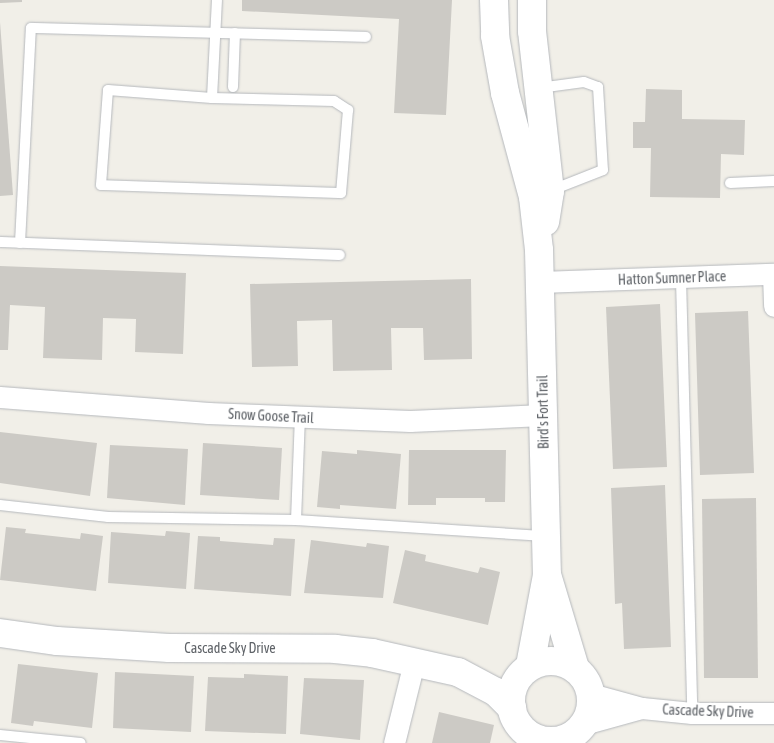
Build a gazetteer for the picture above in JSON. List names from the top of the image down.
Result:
{
  "streets": {
    "street": [
      "Hatton Sumner Place",
      "Bird's Fort Trail",
      "Snow Goose Trail",
      "Cascade Sky Drive"
    ]
  },
  "crossings": [
    ["Hatton Sumner Place", "Bird's Fort Trail"],
    ["Bird's Fort Trail", "Snow Goose Trail"],
    ["Bird's Fort Trail", "Cascade Sky Drive"]
  ]
}
